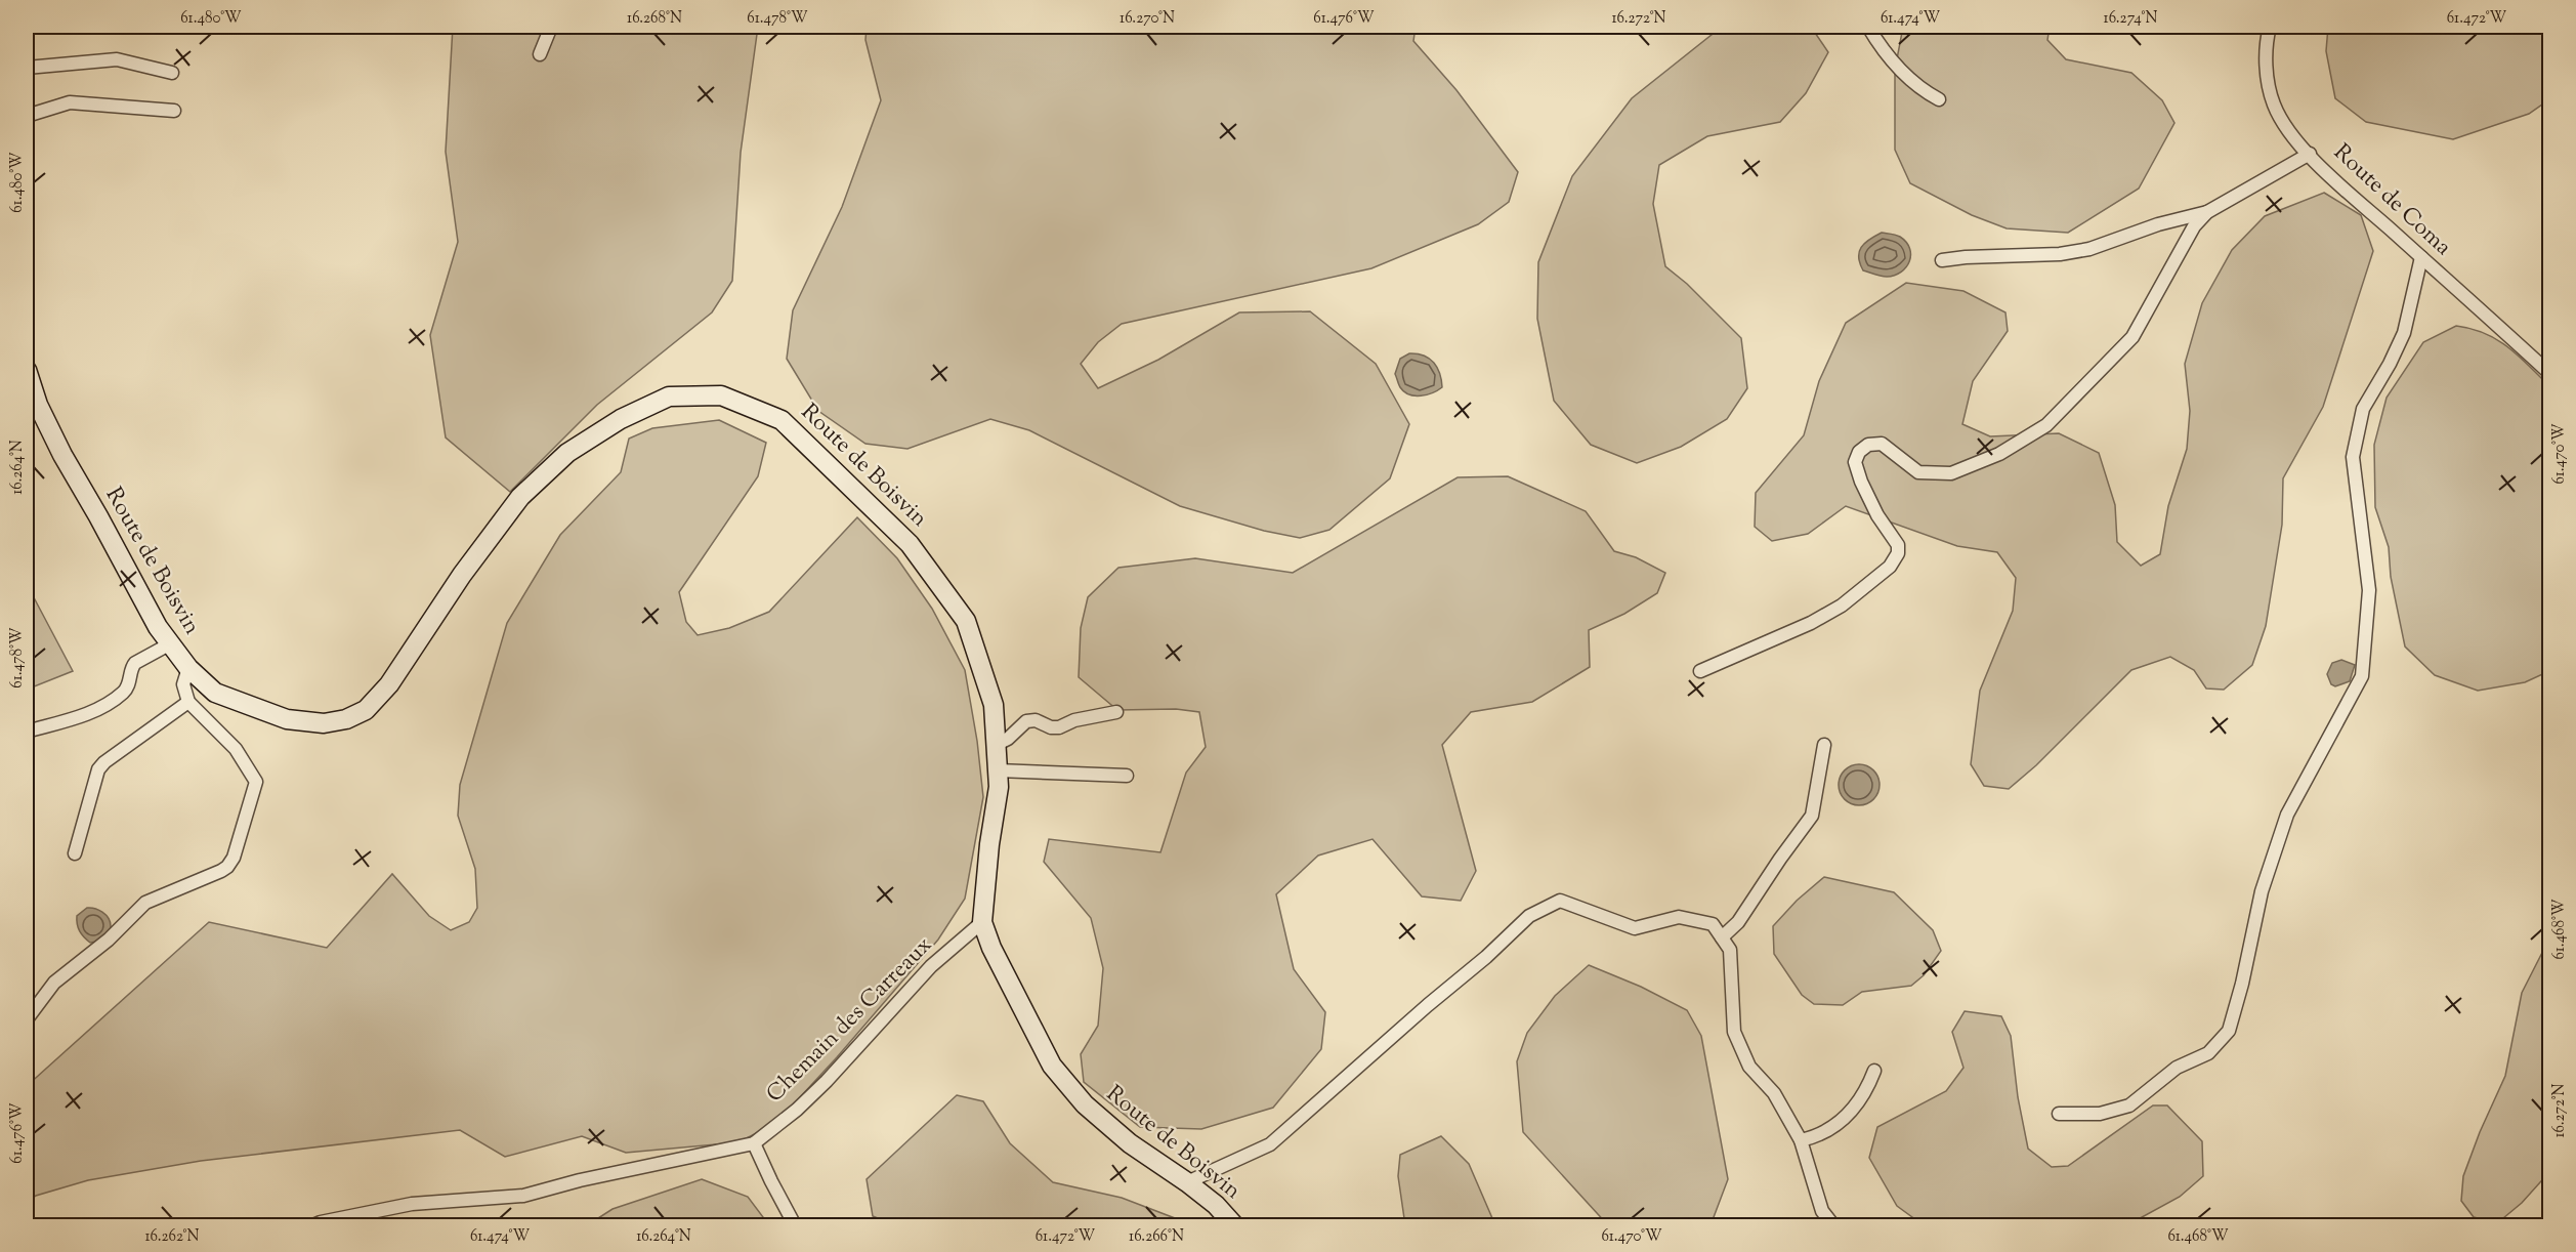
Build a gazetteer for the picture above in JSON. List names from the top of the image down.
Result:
{
  "streets": {
    "main road": ["Route de Boisvin"],
    "street": ["Route de Coma", "Chemain des Carreaux"]
  },
  "crossings": [
    ["Route de Boisvin", "Chemain des Carreaux"]
  ],
  "coordinates": [
    "61.480°W",
    "16.268°N",
    "61.478°W",
    "16.270°N",
    "61.476°W",
    "16.272°N",
    "61.474°W",
    "16.274°N",
    "61.472°W",
    "61.470°W",
    "16.264°N",
    "61.468°W",
    "16.262°N",
    "16.266°N"
  ]
}
